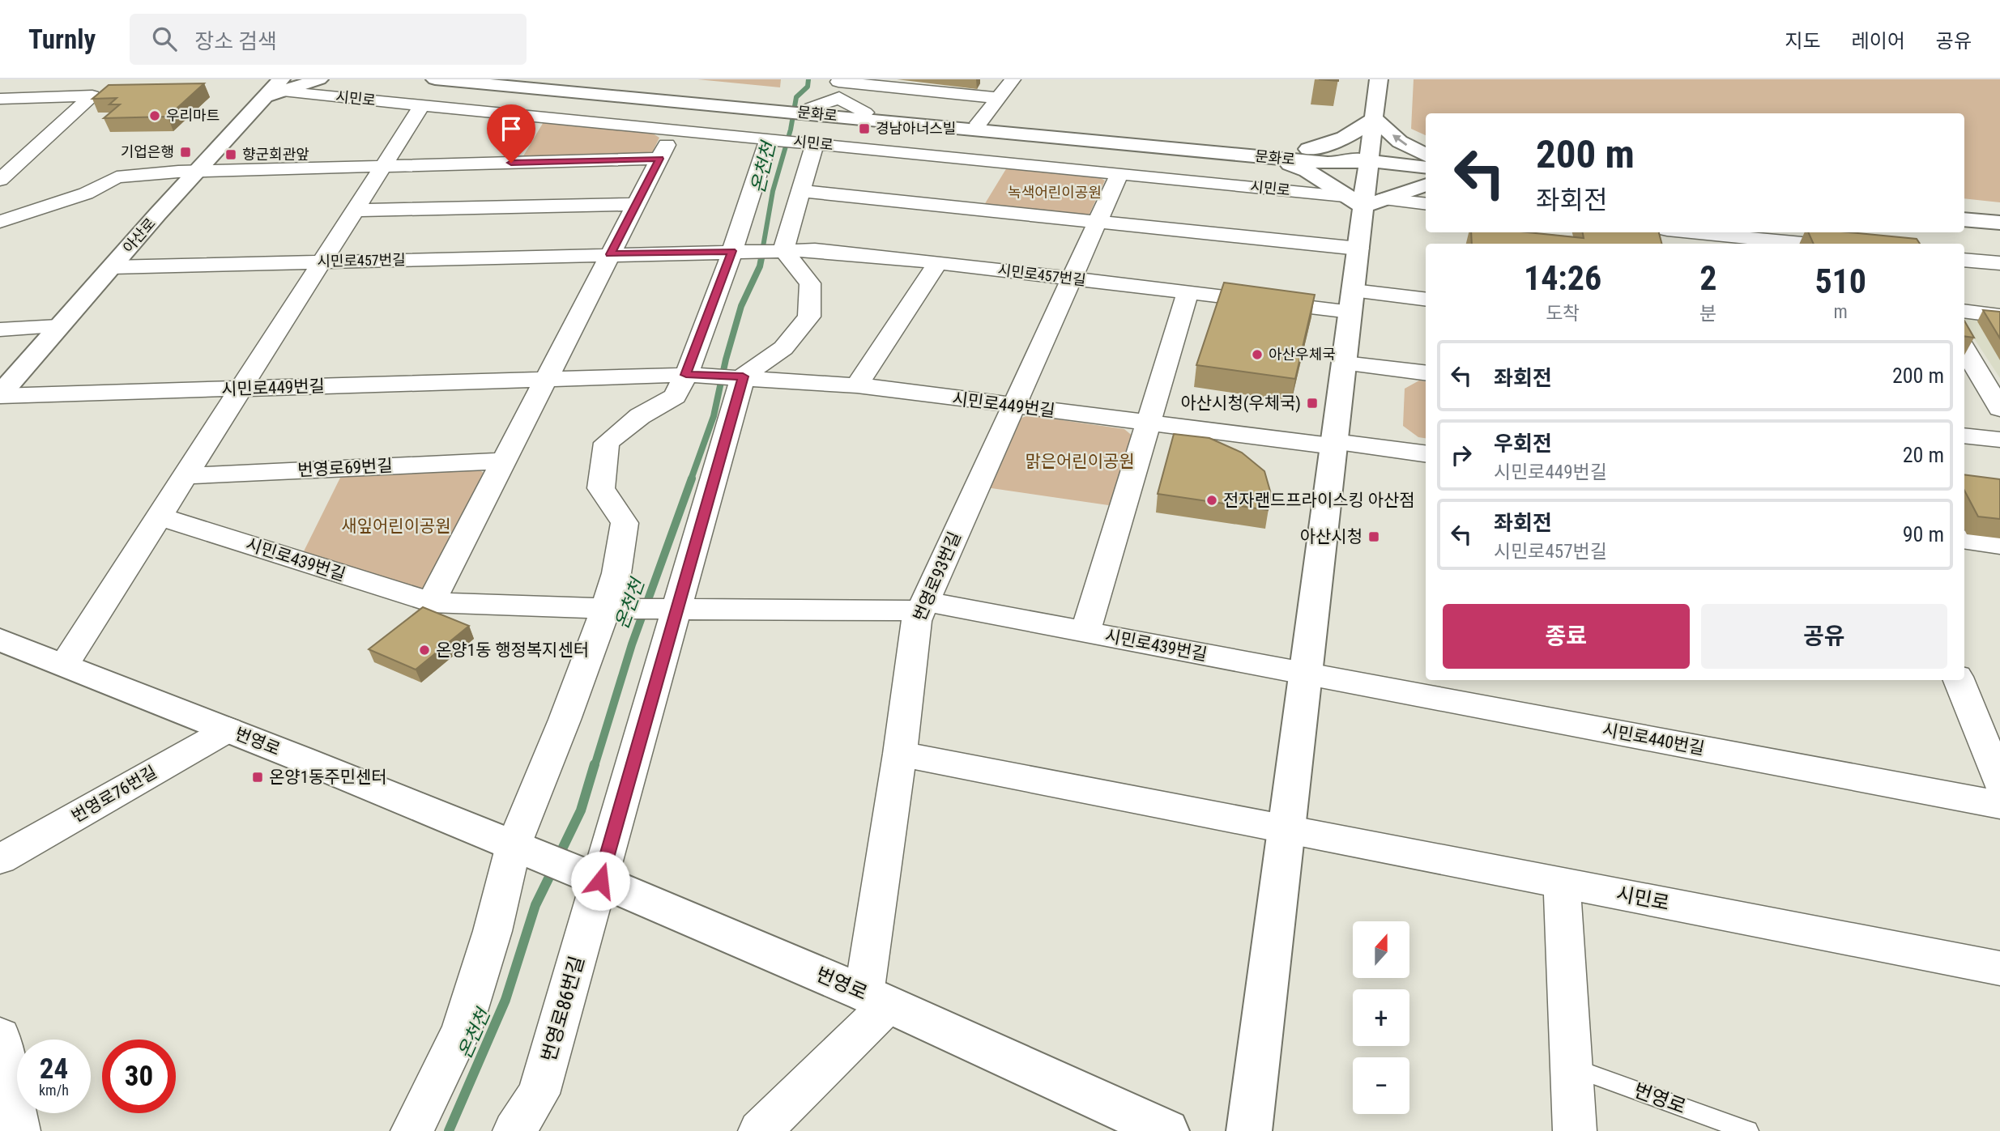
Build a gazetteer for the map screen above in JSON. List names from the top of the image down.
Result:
{
  "streets": {
    "main road": ["문화로", "아산로", "번영로"],
    "street": [
      "시민로",
      "시민로457번길",
      "시민로449번길",
      "번영로69번길",
      "시민로439번길",
      "번영로93번길",
      "시민로440번길",
      "번영로76번길",
      "번영로86번길"
    ]
  },
  "crossings": [
    ["시민로", "아산로"],
    ["시민로", "번영로93번길"],
    ["아산로", "시민로457번길"],
    ["아산로", "시민로449번길"],
    ["시민로457번길", "번영로93번길"],
    ["시민로449번길", "시민로439번길"],
    ["시민로449번길", "번영로93번길"],
    ["시민로449번길", "번영로86번길"],
    ["시민로439번길", "번영로93번길"],
    ["시민로439번길", "시민로440번길"],
    ["시민로439번길", "번영로86번길"],
    ["번영로93번길", "번영로"],
    ["번영로", "번영로76번길"],
    ["번영로", "번영로86번길"]
  ],
  "water": ["온천천"],
  "parks": ["녹색어린이공원", "맑은어린이공원", "새잎어린이공원"],
  "places": {
    "other": [
      "우리마트",
      "아산우체국",
      "전자랜드프라이스킹 아산점",
      "온양1동 행정복지센터"
    ],
    "transit": [
      "경남아너스빌",
      "기업은행",
      "향군회관앞",
      "아산시청(우체국)",
      "아산시청",
      "온양1동주민센터"
    ]
  },
  "north": "top",
  "page": {
    "header": "Turnly",
    "search": "장소 검색",
    "nav": ["지도", "레이어", "공유"],
    "turn": ["200 m", "좌회전"],
    "eta": [
      "14:26",
      "도착",
      "2",
      "분",
      "510",
      "m"
    ],
    "list": [
      {
        "name": "좌회전",
        "value": "200 m"
      },
      {
        "name": "우회전",
        "note": "시민로449번길",
        "value": "20 m"
      },
      {
        "name": "좌회전",
        "note": "시민로457번길",
        "value": "90 m"
      }
    ],
    "buttons": ["종료", "공유"],
    "map_buttons": ["+", "−"],
    "speed": "24 km/h",
    "limit": "30"
  }
}
